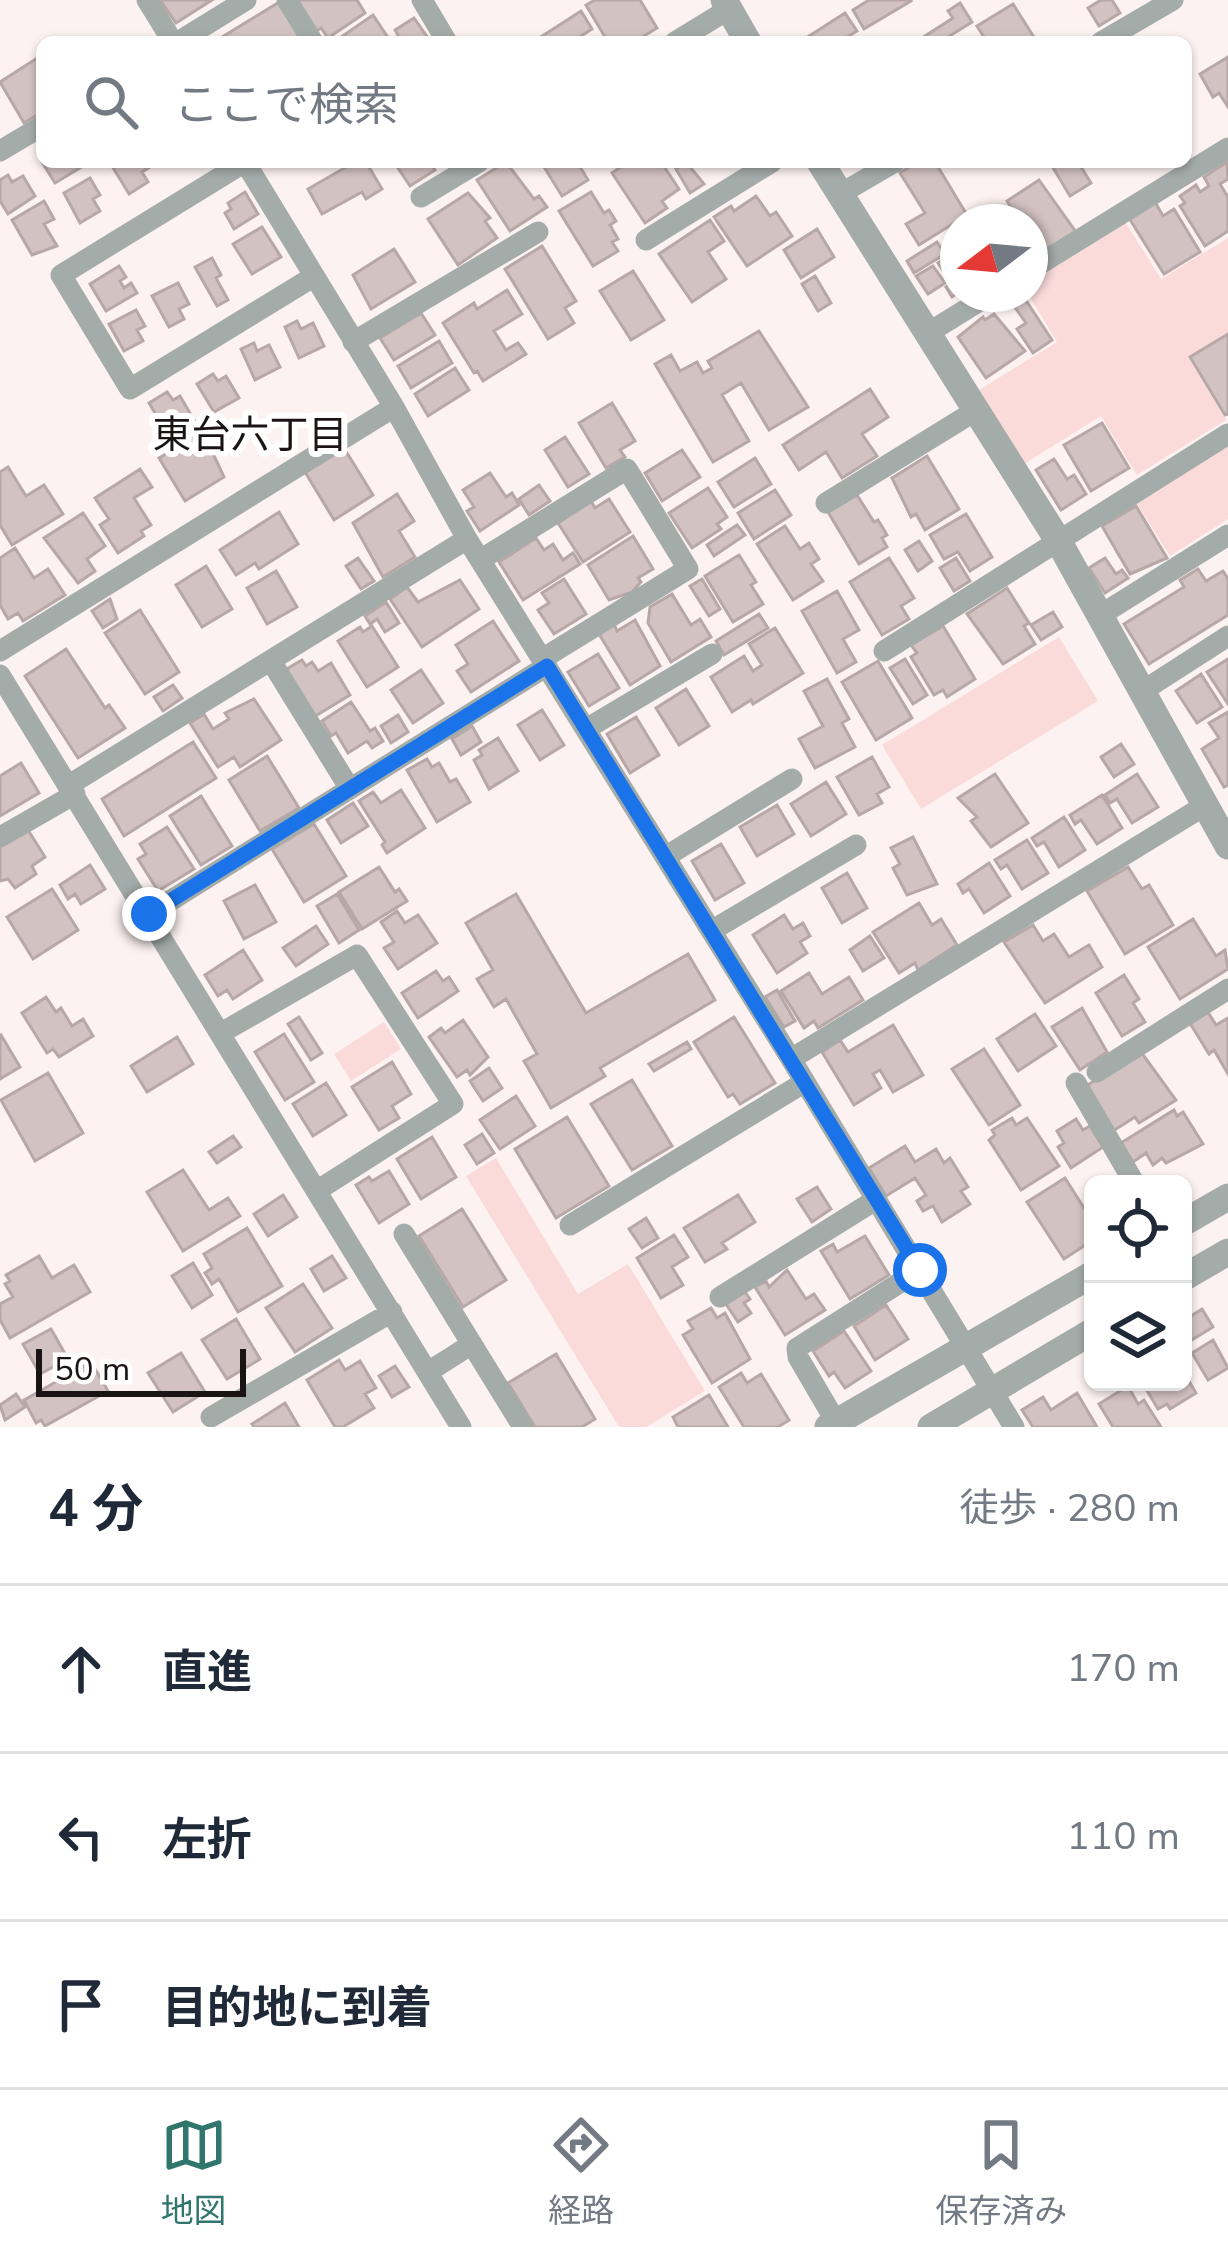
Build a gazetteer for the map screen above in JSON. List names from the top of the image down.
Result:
{
  "districts": ["東台六丁目"],
  "scale_bar": "50 m",
  "north": "left",
  "page": {
    "search": "ここで検索",
    "scale": "50 m",
    "heading": ["4 分", "徒歩 · 280 m"],
    "list": [
      ["直進", "170 m"],
      ["左折", "110 m"],
      "目的地に到着"
    ],
    "nav": ["地図", "経路", "保存済み"]
  }
}
